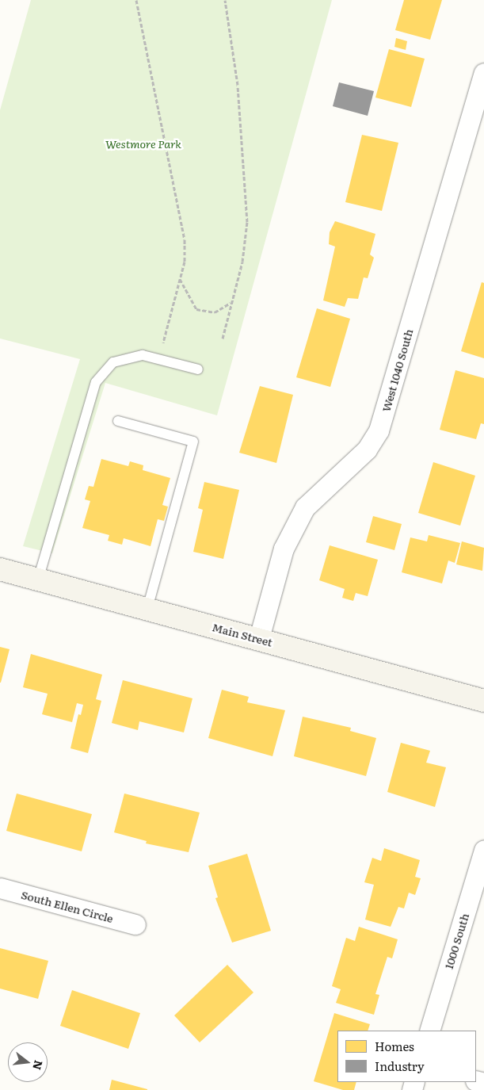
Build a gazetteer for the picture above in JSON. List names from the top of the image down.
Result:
{
  "streets": {
    "street": [
      "West 1040 South",
      "Main Street",
      "South Ellen Circle",
      "1000 South"
    ]
  },
  "crossings": [
    ["West 1040 South", "Main Street"]
  ],
  "parks": ["Westmore Park"],
  "legend": ["Homes", "Industry"],
  "north": "right"
}
